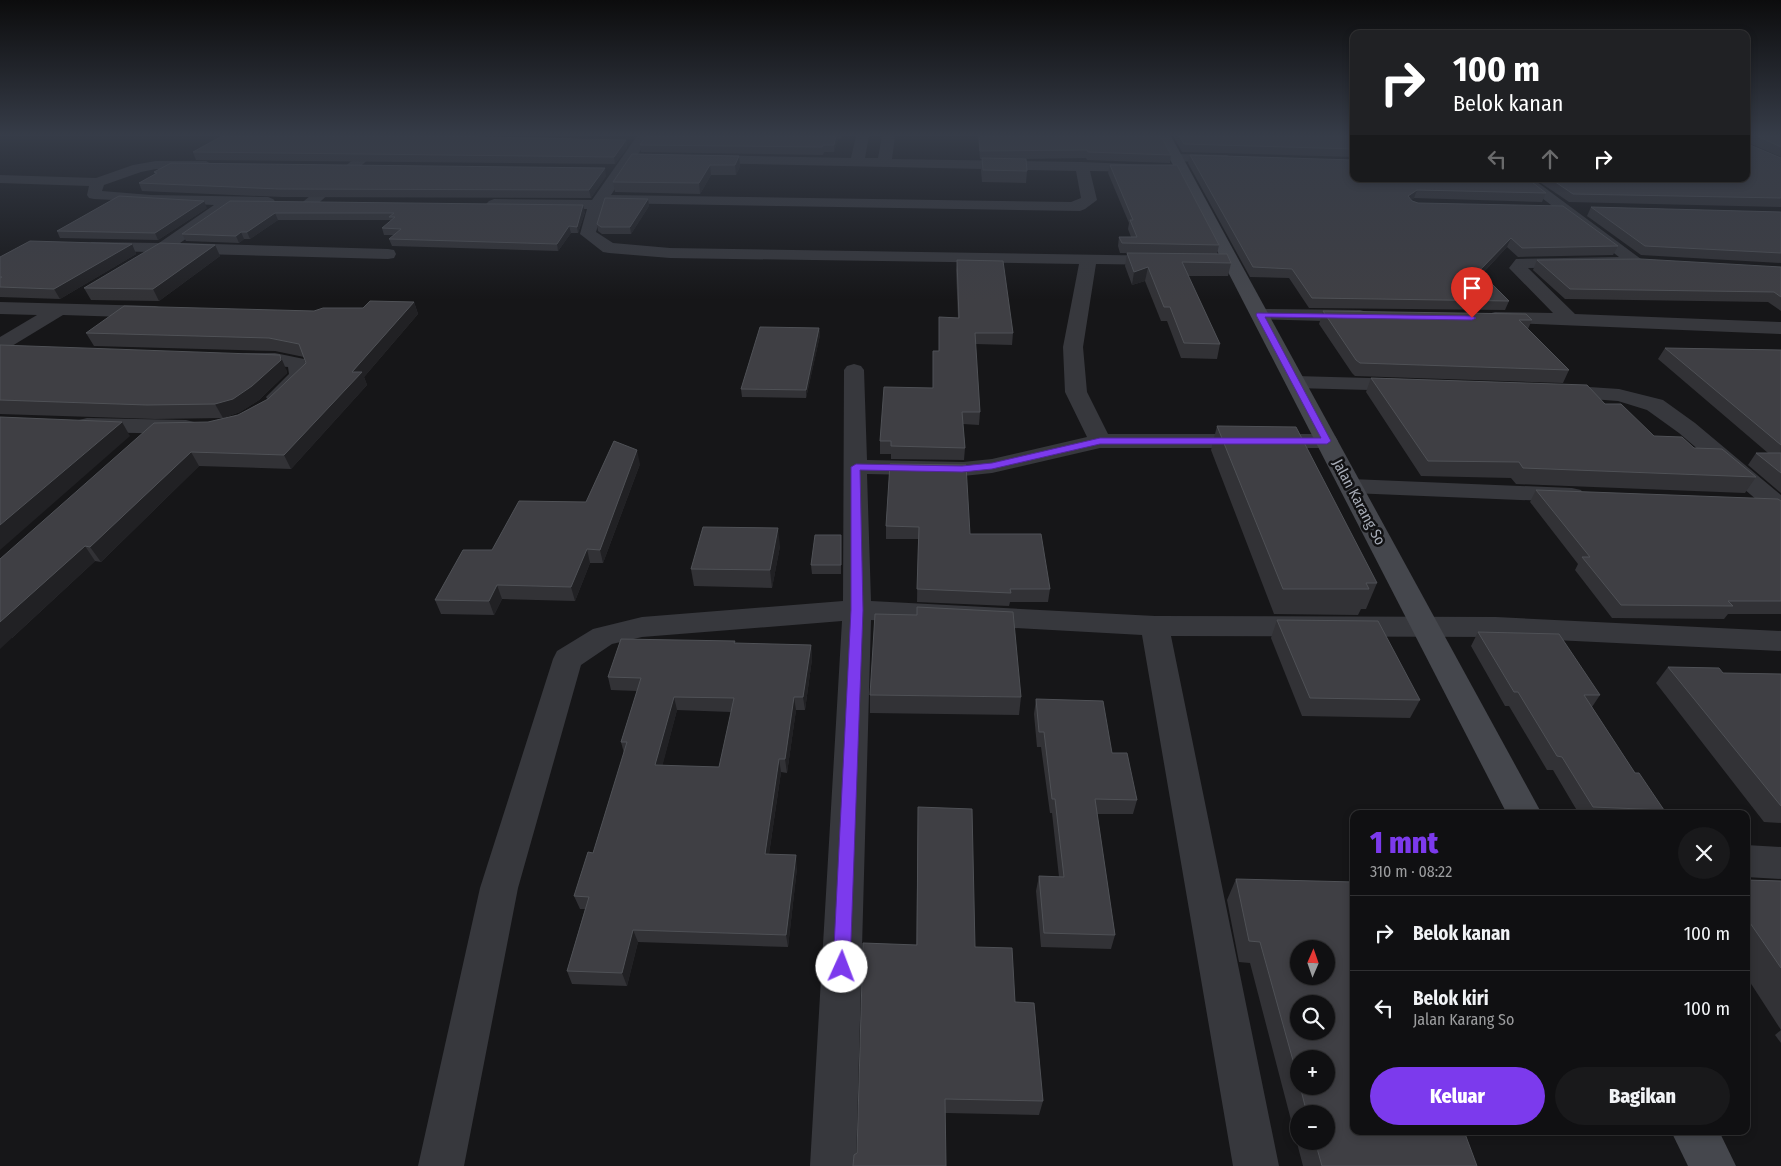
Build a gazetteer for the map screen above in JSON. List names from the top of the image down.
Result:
{
  "streets": {
    "street": ["Jalan Karang So"]
  },
  "north": "top",
  "page": {
    "turn": ["100 m", "Belok kanan"],
    "heading": ["1 mnt", "310 m · 08:22"],
    "list": [
      {
        "name": "Belok kanan",
        "value": "100 m"
      },
      {
        "name": "Belok kiri",
        "note": "Jalan Karang So",
        "value": "100 m"
      }
    ],
    "map_buttons": ["+", "−"],
    "buttons": ["Keluar", "Bagikan"]
  }
}
